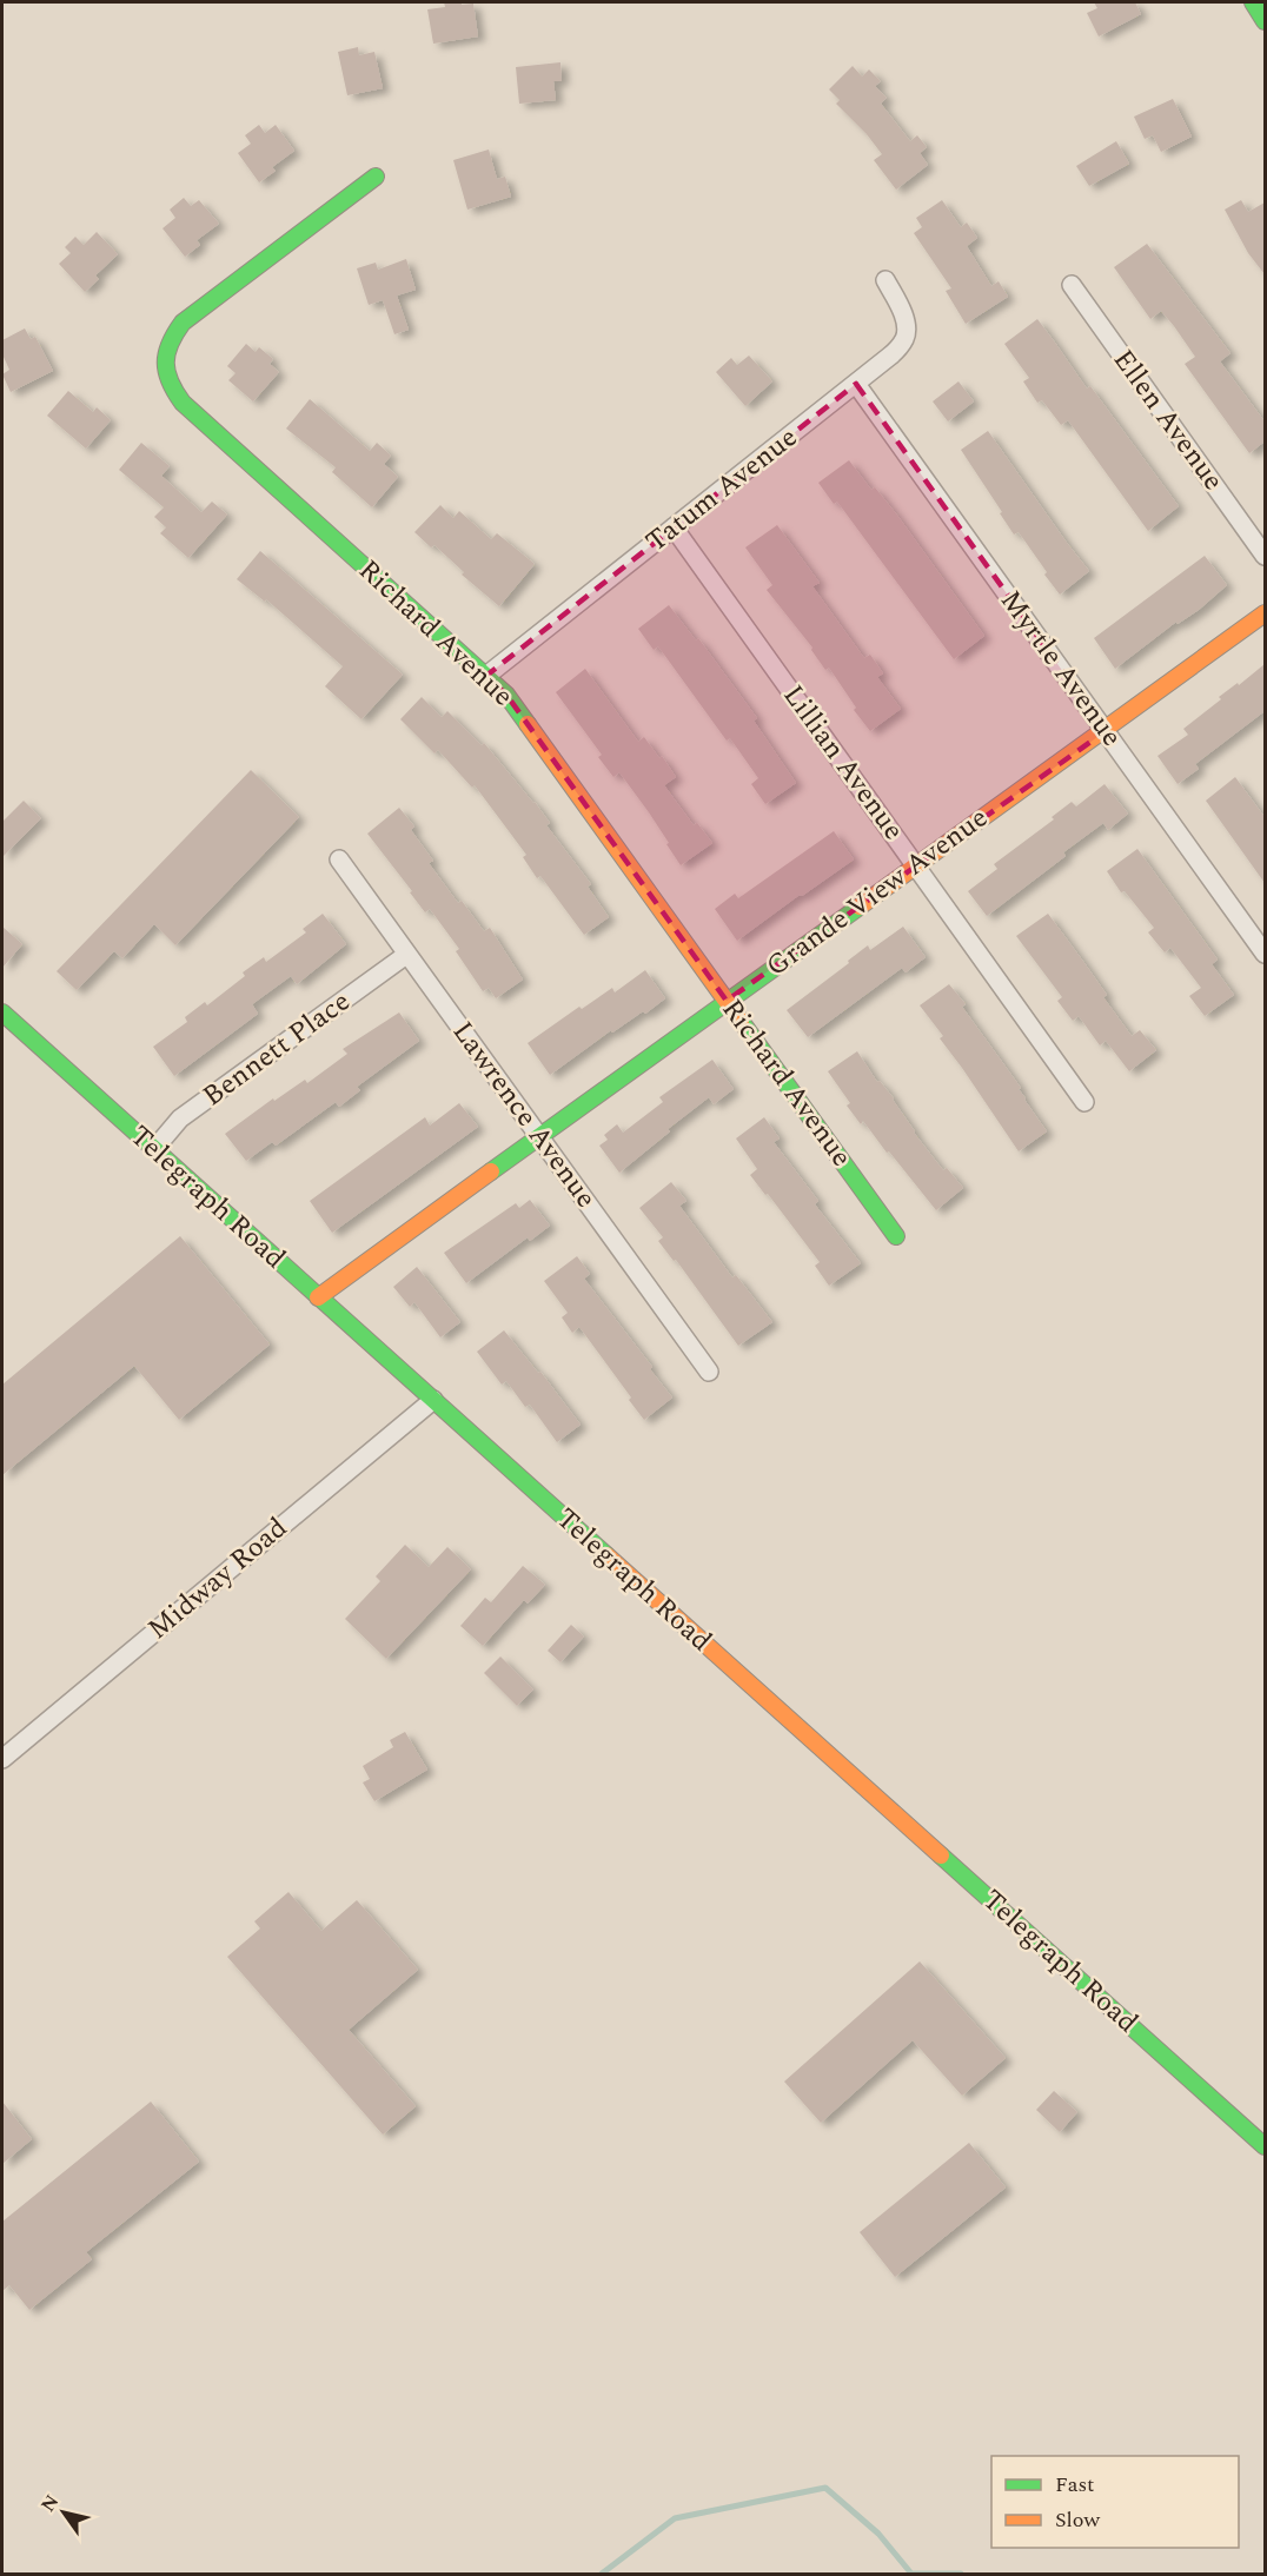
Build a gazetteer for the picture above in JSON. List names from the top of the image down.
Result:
{
  "streets": {
    "street": [
      "Ellen Avenue",
      "Tatum Avenue",
      "Richard Avenue",
      "Myrtle Avenue",
      "Lillian Avenue",
      "Grande View Avenue",
      "Bennett Place",
      "Lawrence Avenue",
      "Telegraph Road",
      "Midway Road"
    ]
  },
  "crossings": [
    ["Tatum Avenue", "Richard Avenue"],
    ["Tatum Avenue", "Myrtle Avenue"],
    ["Tatum Avenue", "Lillian Avenue"],
    ["Richard Avenue", "Grande View Avenue"],
    ["Myrtle Avenue", "Grande View Avenue"],
    ["Lillian Avenue", "Grande View Avenue"],
    ["Grande View Avenue", "Lawrence Avenue"],
    ["Grande View Avenue", "Telegraph Road"],
    ["Bennett Place", "Lawrence Avenue"],
    ["Bennett Place", "Telegraph Road"],
    ["Telegraph Road", "Midway Road"]
  ],
  "legend": ["Fast", "Slow"],
  "north": "top left"
}
